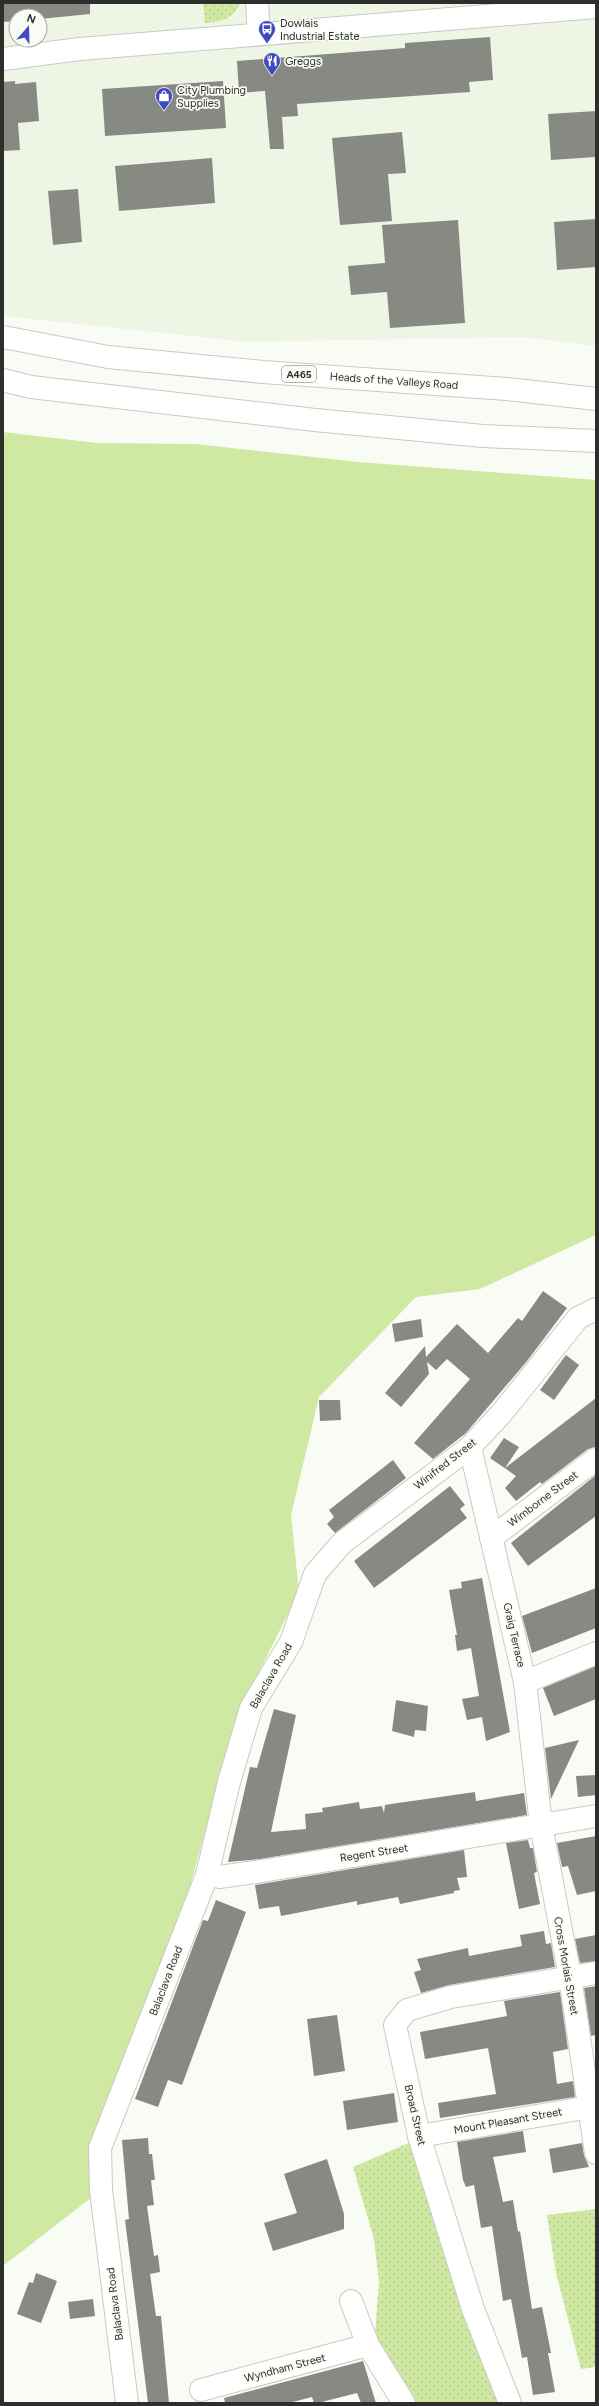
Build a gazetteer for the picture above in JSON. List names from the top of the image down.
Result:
{
  "streets": {
    "main road": [
      "A465",
      "Heads of the Valleys Road",
      "Winifred Street",
      "Wimborne Street",
      "Graig Terrace",
      "Balaclava Road",
      "Regent Street",
      "Cross Morlais Street",
      "Broad Street",
      "Mount Pleasant Street",
      "Wyndham Street"
    ]
  },
  "crossings": [
    ["Winifred Street", "Graig Terrace"],
    ["Winifred Street", "Balaclava Road"],
    ["Wimborne Street", "Graig Terrace"],
    ["Graig Terrace", "Regent Street"],
    ["Graig Terrace", "Cross Morlais Street"],
    ["Balaclava Road", "Regent Street"],
    ["Regent Street", "Cross Morlais Street"],
    ["Cross Morlais Street", "Broad Street"],
    ["Cross Morlais Street", "Mount Pleasant Street"],
    ["Broad Street", "Mount Pleasant Street"]
  ],
  "places": {
    "bus stop": ["Dowlais Industrial Estate"],
    "restaurant": ["Greggs"],
    "shop": ["City Plumbing Supplies"]
  },
  "north": "top"
}
